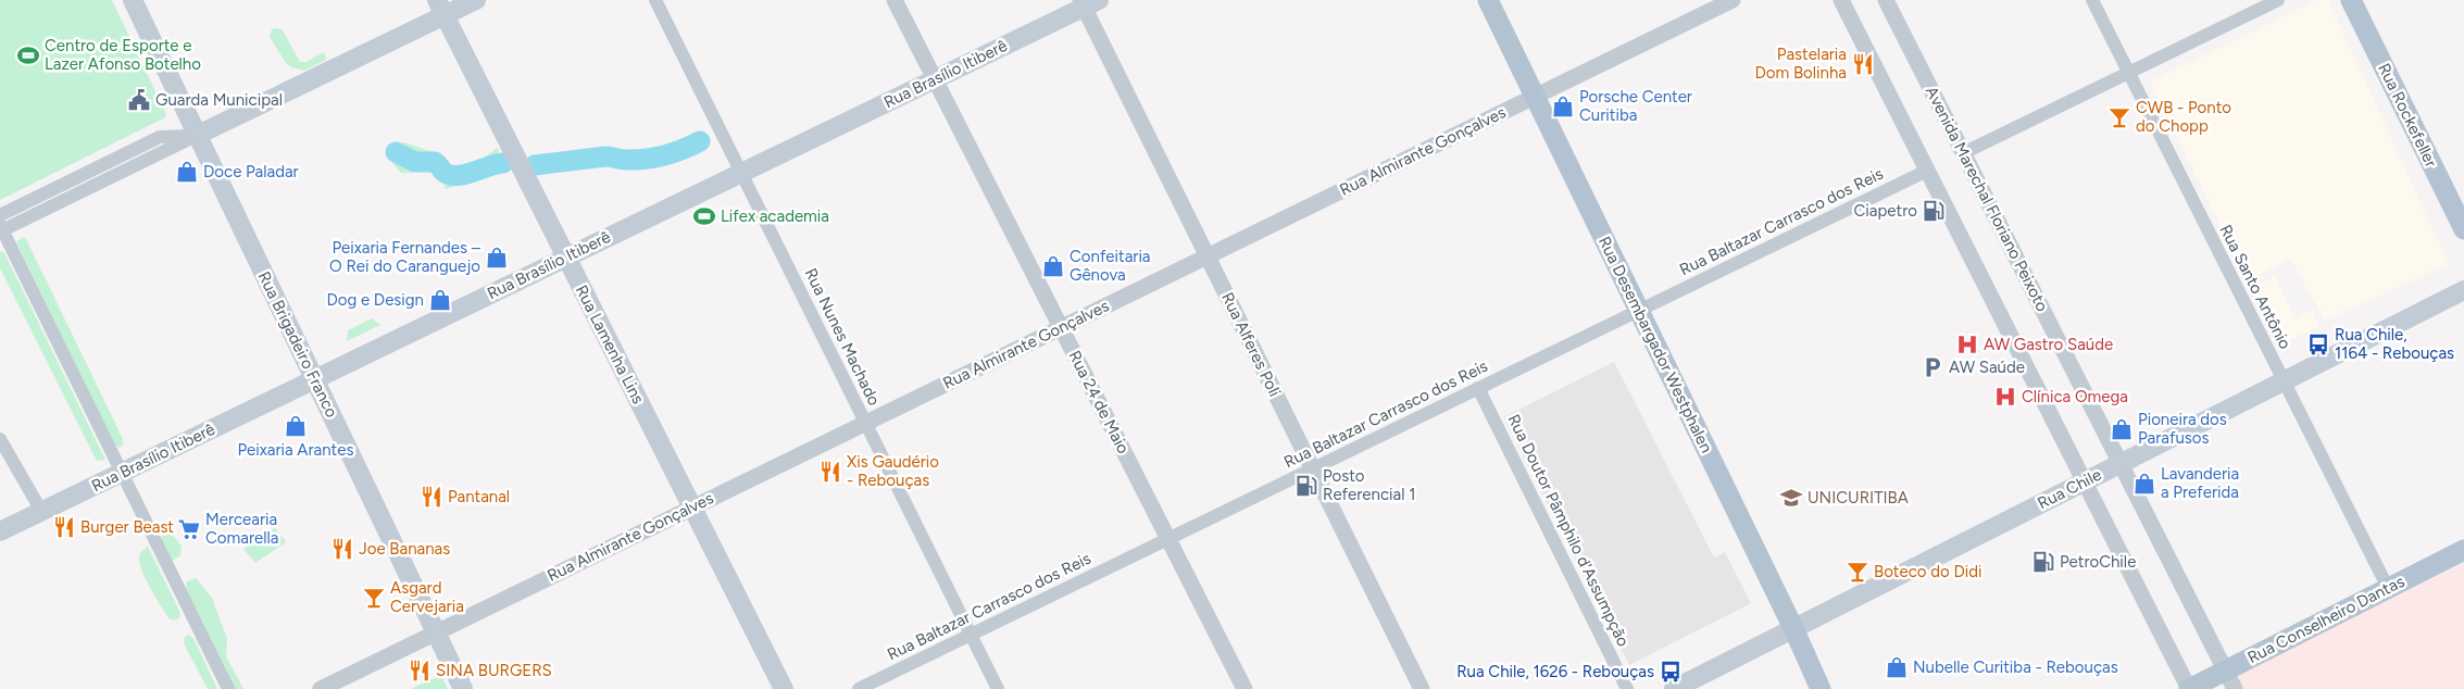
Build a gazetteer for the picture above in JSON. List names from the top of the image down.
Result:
{
  "streets": {
    "main road": [
      "Rua Brasílio Itiberê",
      "Rua Rockefeller",
      "Rua Brigadeiro Franco",
      "Rua Lamenha Lins",
      "Rua Desembargador Westphalen",
      "Rua Chile",
      "Rua Conselheiro Dantas"
    ],
    "street": [
      "Rua Almirante Gonçalves",
      "Avenida Marechal Floriano Peixoto",
      "Rua Baltazar Carrasco dos Reis",
      "Rua Santo Antônio",
      "Rua Nunes Machado",
      "Rua Alferes Poli",
      "Rua 24 de Maio",
      "Rua Doutor Pâmphilo d'Assumpção"
    ]
  },
  "crossings": [
    ["Rua Brasílio Itiberê", "Rua Nunes Machado"],
    ["Rua Brasílio Itiberê", "Rua Brigadeiro Franco"],
    ["Rua Brasílio Itiberê", "Rua Lamenha Lins"],
    ["Rua Brasílio Itiberê", "Rua Alferes Poli"],
    ["Rua Brasílio Itiberê", "Rua 24 de Maio"],
    ["Rua Almirante Gonçalves", "Rua Nunes Machado"],
    ["Rua Almirante Gonçalves", "Rua Brigadeiro Franco"],
    ["Rua Almirante Gonçalves", "Rua Lamenha Lins"],
    ["Rua Almirante Gonçalves", "Rua Alferes Poli"],
    ["Rua Almirante Gonçalves", "Rua Desembargador Westphalen"],
    ["Rua Almirante Gonçalves", "Rua 24 de Maio"],
    ["Avenida Marechal Floriano Peixoto", "Rua Chile"],
    ["Avenida Marechal Floriano Peixoto", "Rua Conselheiro Dantas"],
    ["Rua Baltazar Carrasco dos Reis", "Rua Nunes Machado"],
    ["Rua Baltazar Carrasco dos Reis", "Rua Alferes Poli"],
    ["Rua Baltazar Carrasco dos Reis", "Rua Desembargador Westphalen"],
    ["Rua Baltazar Carrasco dos Reis", "Rua 24 de Maio"],
    ["Rua Baltazar Carrasco dos Reis", "Rua Doutor Pâmphilo d'Assumpção"],
    ["Rua Santo Antônio", "Rua Chile"],
    ["Rua Santo Antônio", "Rua Conselheiro Dantas"],
    ["Rua Desembargador Westphalen", "Rua Chile"]
  ],
  "places": {
    "sports": ["Centro de Esporte e Lazer Afonso Botelho", "Lifex academia"],
    "restaurant": [
      "Pastelaria Dom Bolinha",
      "Xis Gaudério - Rebouças",
      "Pantanal",
      "Burger Beast",
      "Joe Bananas",
      "SINA BURGERS"
    ],
    "public building": ["Guarda Municipal"],
    "shop": [
      "Porsche Center Curitiba",
      "Doce Paladar",
      "Peixaria Fernandes – O Rei do Caranguejo",
      "Confeitaria Gênova",
      "Dog e Design",
      "Peixaria Arantes",
      "Pioneira dos Parafusos",
      "Lavanderia a Preferida",
      "Nubelle Curitiba - Rebouças"
    ],
    "bar": ["CWB - Ponto do Chopp", "Boteco do Didi", "Asgard Cervejaria"],
    "fuel station": ["Ciapetro", "Posto Referencial 1", "PetroChile"],
    "hospital": ["AW Gastro Saúde", "Clínica Omega"],
    "bus stop": ["Rua Chile, 1164 - Rebouças", "Rua Chile, 1626 - Rebouças"],
    "parking": ["AW Saúde"],
    "school or university": ["UNICURITIBA"],
    "supermarket": ["Mercearia Comarella"]
  }
}
